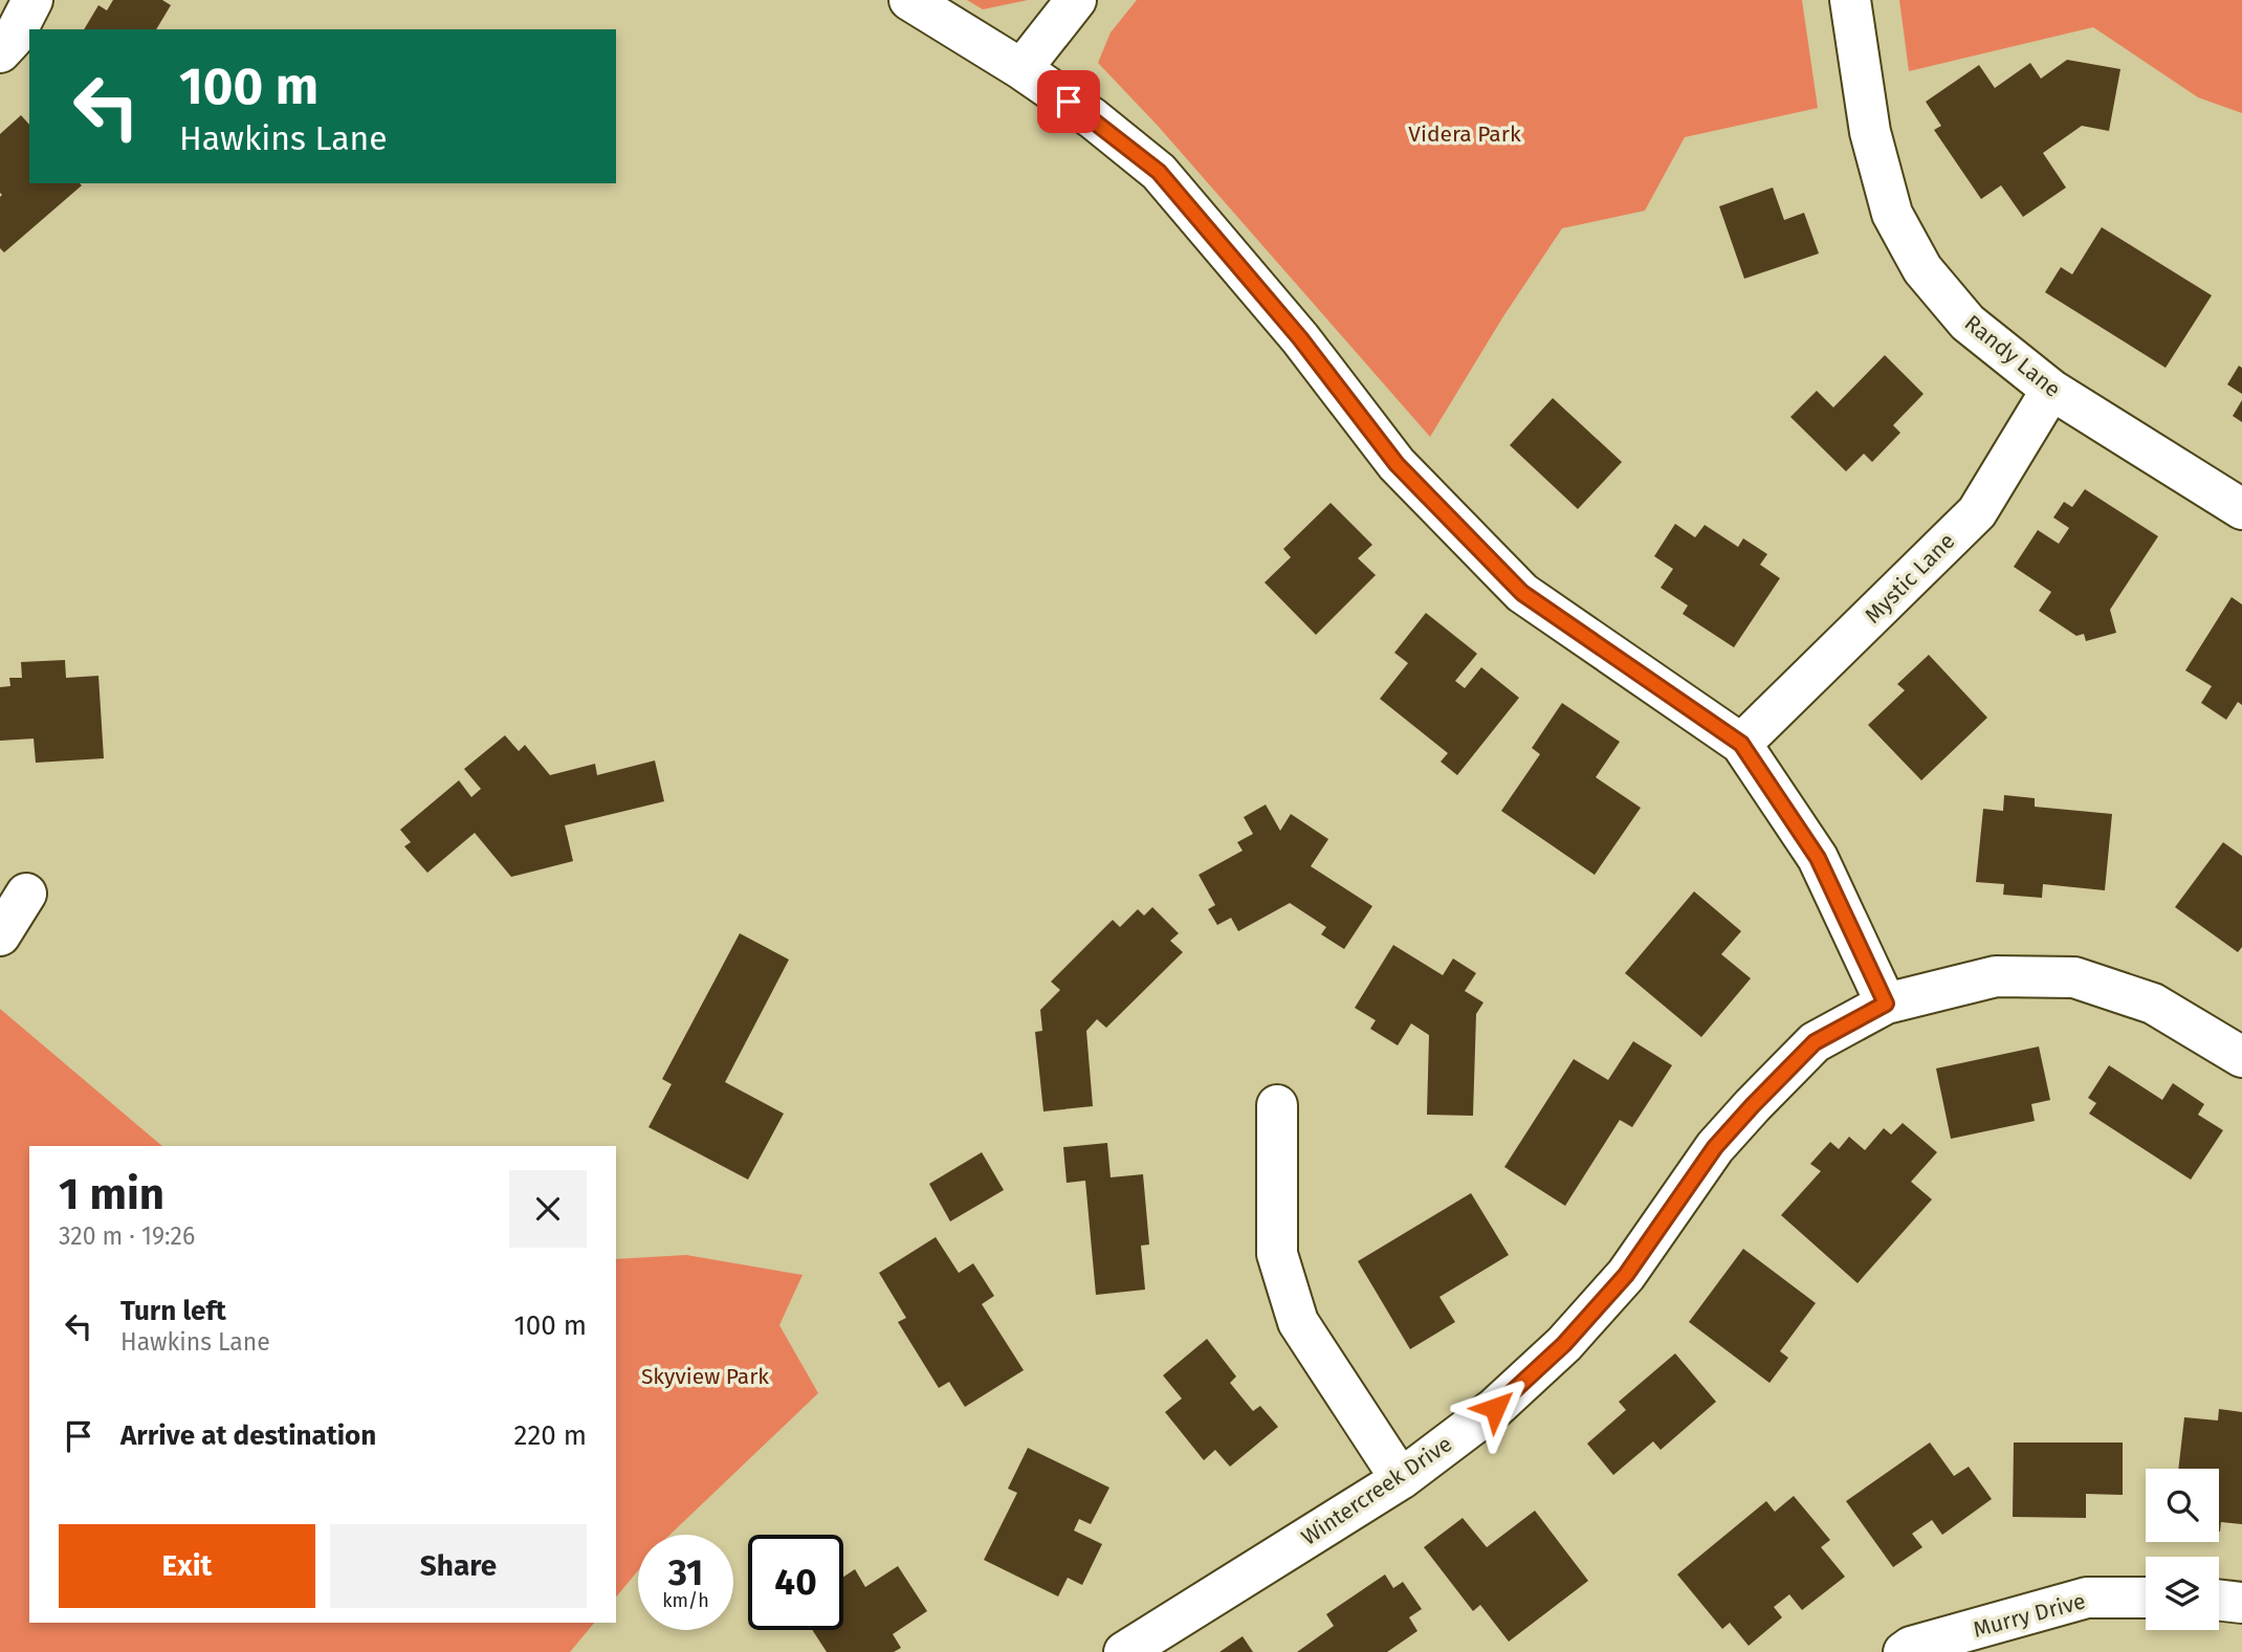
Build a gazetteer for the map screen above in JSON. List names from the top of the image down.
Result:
{
  "streets": {
    "street": [
      "Randy Lane",
      "Mystic Lane",
      "Wintercreek Drive",
      "Murry Drive"
    ]
  },
  "crossings": [
    ["Randy Lane", "Mystic Lane"]
  ],
  "parks": ["Videra Park", "Skyview Park"],
  "page": {
    "turn": ["100 m", "Hawkins Lane"],
    "heading": ["1 min", "320 m · 19:26"],
    "list": [
      {
        "name": "Turn left",
        "note": "Hawkins Lane",
        "value": "100 m"
      },
      {
        "name": "Arrive at destination",
        "value": "220 m"
      }
    ],
    "buttons": ["Exit", "Share"],
    "speed": "31 km/h",
    "limit": "40"
  }
}
